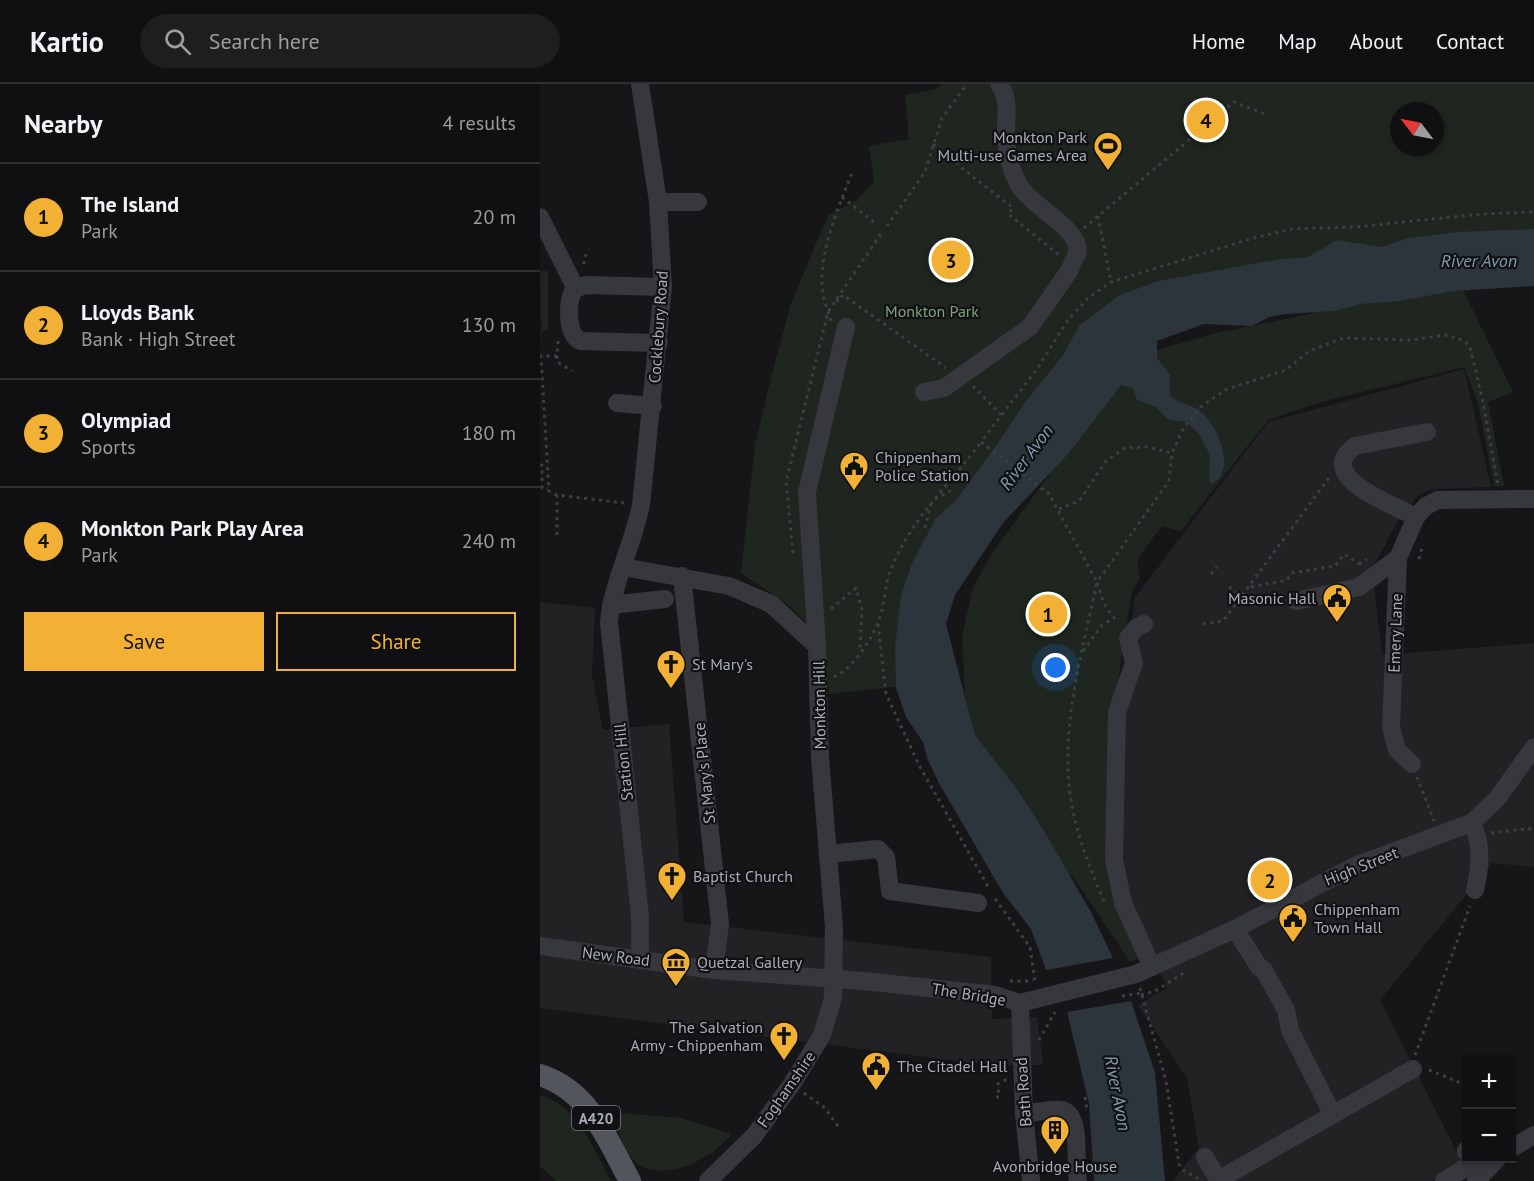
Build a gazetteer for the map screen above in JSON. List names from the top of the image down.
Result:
{
  "streets": {
    "main road": ["A420"],
    "street": [
      "Cocklebury Road",
      "Emery Lane",
      "Monkton Hill",
      "Station Hill",
      "St Mary's Place",
      "High Street",
      "New Road",
      "The Bridge",
      "Foghamshire",
      "Bath Road"
    ]
  },
  "crossings": [
    ["Cocklebury Road", "Monkton Hill"],
    ["Cocklebury Road", "Station Hill"],
    ["Monkton Hill", "Station Hill"],
    ["Monkton Hill", "St Mary's Place"],
    ["Monkton Hill", "New Road"],
    ["Monkton Hill", "The Bridge"],
    ["Monkton Hill", "Foghamshire"],
    ["Station Hill", "New Road"],
    ["St Mary's Place", "New Road"],
    ["High Street", "The Bridge"],
    ["New Road", "The Bridge"],
    ["New Road", "Foghamshire"],
    ["The Bridge", "Foghamshire"],
    ["The Bridge", "Bath Road"]
  ],
  "water": ["River Avon"],
  "parks": ["Monkton Park"],
  "places": {
    "sports": ["Monkton Park Multi-use Games Area"],
    "public building": [
      "Chippenham Police Station",
      "Masonic Hall",
      "Chippenham Town Hall",
      "The Citadel Hall"
    ],
    "church": ["St Mary's", "Baptist Church", "The Salvation Army - Chippenham"],
    "museum": ["Quetzal Gallery"],
    "building": ["Avonbridge House"]
  },
  "north": "top left",
  "page": {
    "header": "Kartio",
    "search": "Search here",
    "nav": [
      "Home",
      "Map",
      "About",
      "Contact"
    ],
    "heading": ["Nearby", "4 results"],
    "pins": [
      "4",
      "3",
      "1",
      "2"
    ],
    "list": [
      {
        "mark": "1",
        "name": "The Island",
        "note": "Park",
        "value": "20 m"
      },
      {
        "mark": "2",
        "name": "Lloyds Bank",
        "note": "Bank · High Street",
        "value": "130 m"
      },
      {
        "mark": "3",
        "name": "Olympiad",
        "note": "Sports",
        "value": "180 m"
      },
      {
        "mark": "4",
        "name": "Monkton Park Play Area",
        "note": "Park",
        "value": "240 m"
      }
    ],
    "buttons": ["Save", "Share"],
    "map_buttons": ["+", "−"]
  }
}
